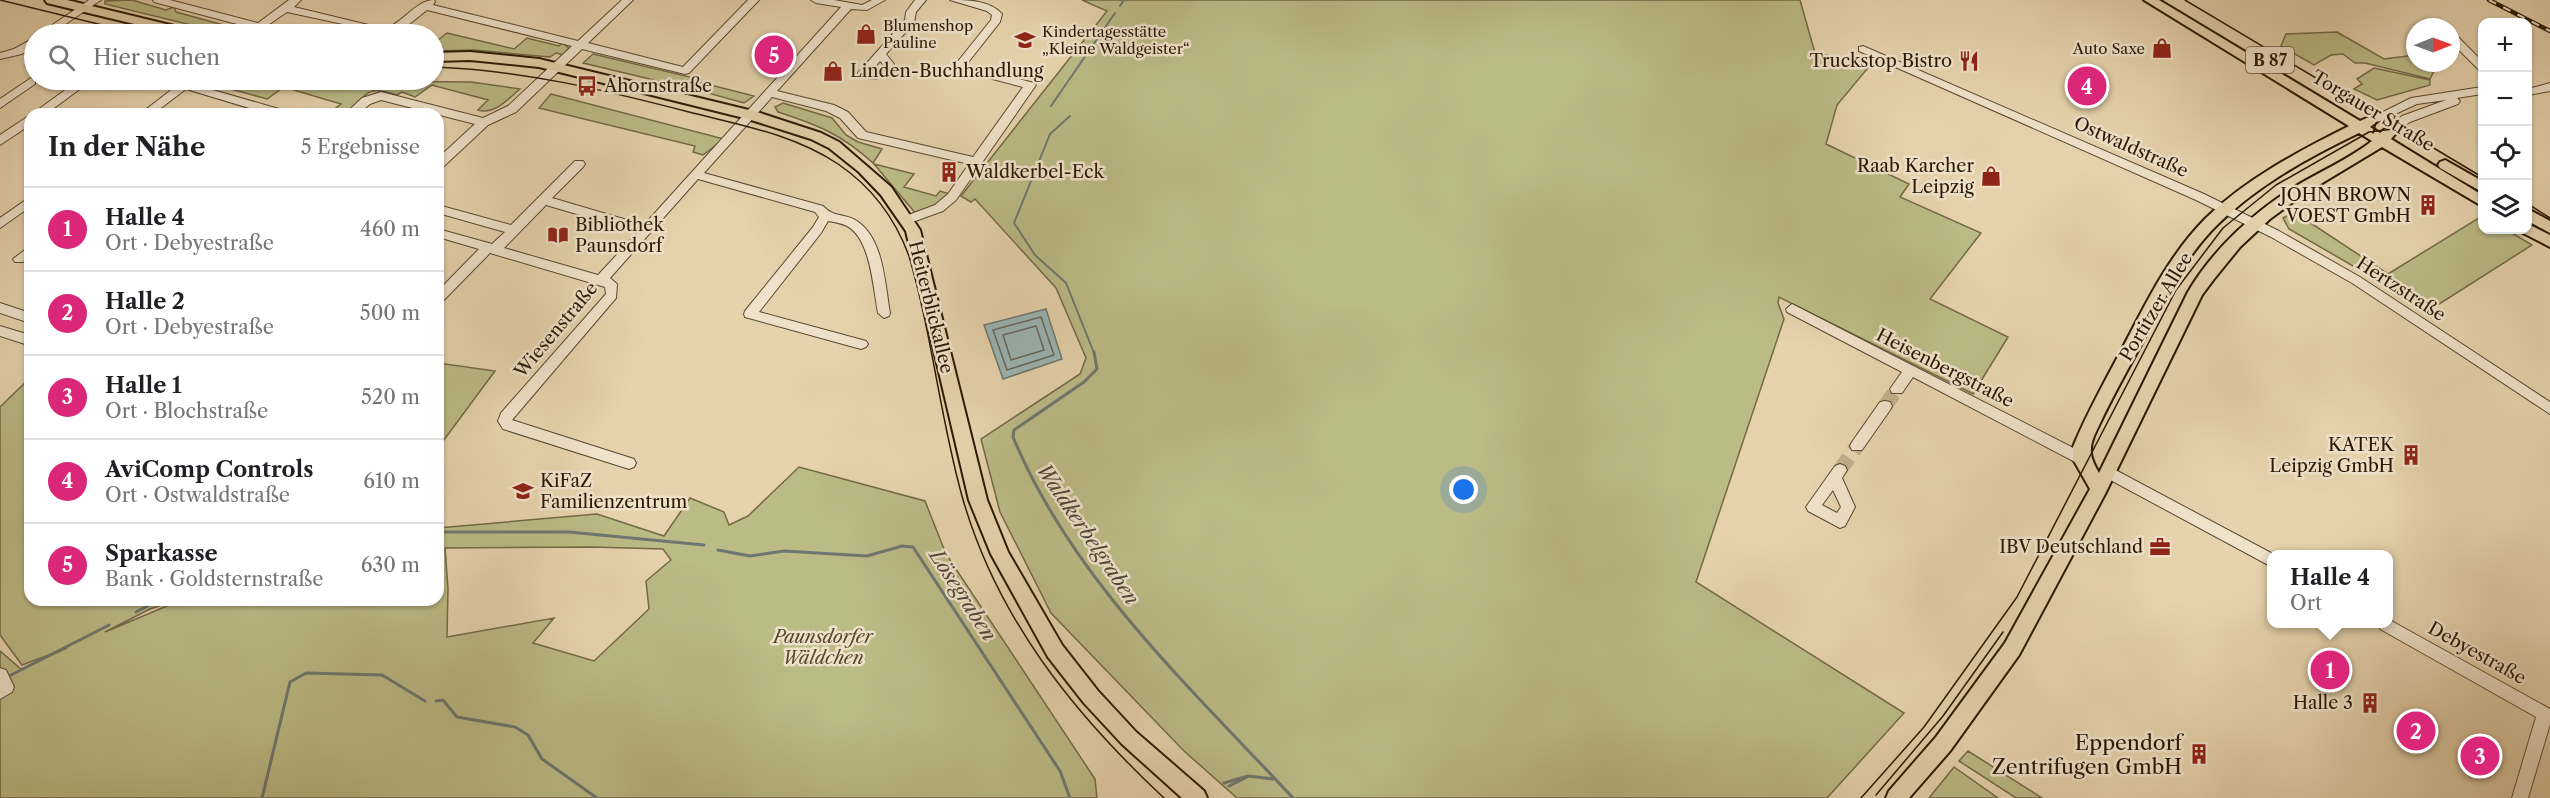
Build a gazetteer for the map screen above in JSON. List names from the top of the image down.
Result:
{
  "streets": {
    "main road": [
      "B 87",
      "Torgauer Straße",
      "Heiterblickallee",
      "Portitzer Allee"
    ],
    "street": [
      "Ostwaldstraße",
      "Hertzstraße",
      "Wiesenstraße",
      "Heisenbergstraße",
      "Debyestraße"
    ]
  },
  "crossings": [
    ["Torgauer Straße", "Portitzer Allee"],
    ["Ostwaldstraße", "Hertzstraße"],
    ["Ostwaldstraße", "Portitzer Allee"],
    ["Hertzstraße", "Portitzer Allee"],
    ["Heiterblickallee", "Wiesenstraße"],
    ["Portitzer Allee", "Heisenbergstraße"]
  ],
  "water": ["Waldkerbelgraben", "Lösegraben"],
  "parks": ["Paunsdorfer Wäldchen"],
  "places": {
    "shop": [
      "Blumenshop Pauline",
      "Auto Saxe",
      "Linden-Buchhandlung",
      "Raab Karcher Leipzig"
    ],
    "school or university": ["Kindertagesstätte „Kleine Waldgeister“", "KiFaZ Familienzentrum"],
    "restaurant": ["Truckstop Bistro"],
    "bus stop": ["Ahornstraße"],
    "building": [
      "Waldkerbel-Eck",
      "JOHN BROWN VOEST GmbH",
      "KATEK Leipzig GmbH",
      "Halle 3",
      "Eppendorf Zentrifugen GmbH"
    ],
    "library": ["Bibliothek Paunsdorf"],
    "office": ["IBV Deutschland"]
  },
  "north": "right",
  "page": {
    "map_buttons": ["+", "−"],
    "search": "Hier suchen",
    "pins": [
      "5",
      "4",
      "1",
      "2",
      "3"
    ],
    "heading": ["In der Nähe", "5 Ergebnisse"],
    "list": [
      {
        "mark": "1",
        "name": "Halle 4",
        "note": "Ort · Debyestraße",
        "value": "460 m"
      },
      {
        "mark": "2",
        "name": "Halle 2",
        "note": "Ort · Debyestraße",
        "value": "500 m"
      },
      {
        "mark": "3",
        "name": "Halle 1",
        "note": "Ort · Blochstraße",
        "value": "520 m"
      },
      {
        "mark": "4",
        "name": "AviComp Controls",
        "note": "Ort · Ostwaldstraße",
        "value": "610 m"
      },
      {
        "mark": "5",
        "name": "Sparkasse",
        "note": "Bank · Goldsternstraße",
        "value": "630 m"
      }
    ],
    "popup": ["Halle 4", "Ort"]
  }
}
